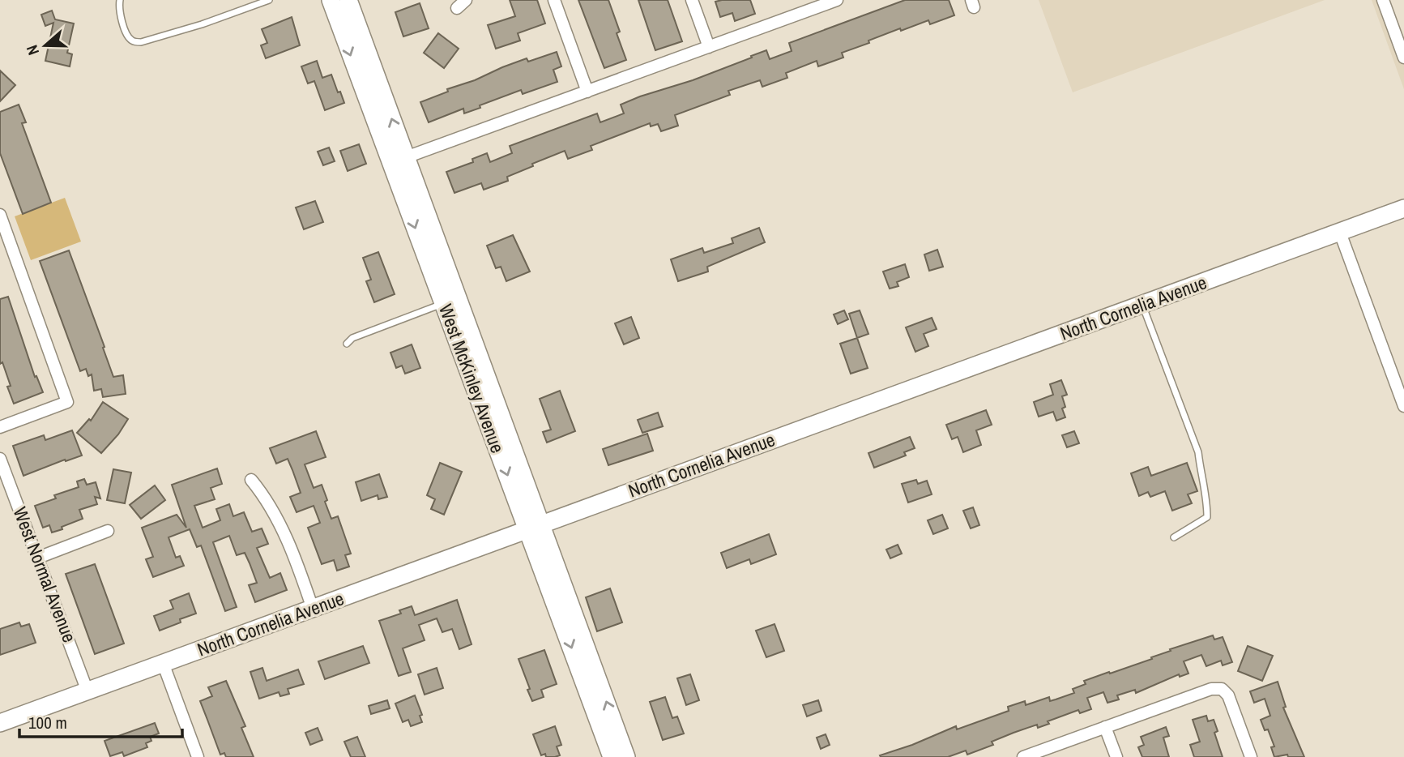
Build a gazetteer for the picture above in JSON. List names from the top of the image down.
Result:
{
  "streets": {
    "main road": ["North Cornelia Avenue", "West McKinley Avenue"],
    "street": ["West Normal Avenue"]
  },
  "crossings": [
    ["North Cornelia Avenue", "West McKinley Avenue"],
    ["North Cornelia Avenue", "West Normal Avenue"]
  ],
  "scale_bar": "100 m",
  "north": "left"
}
